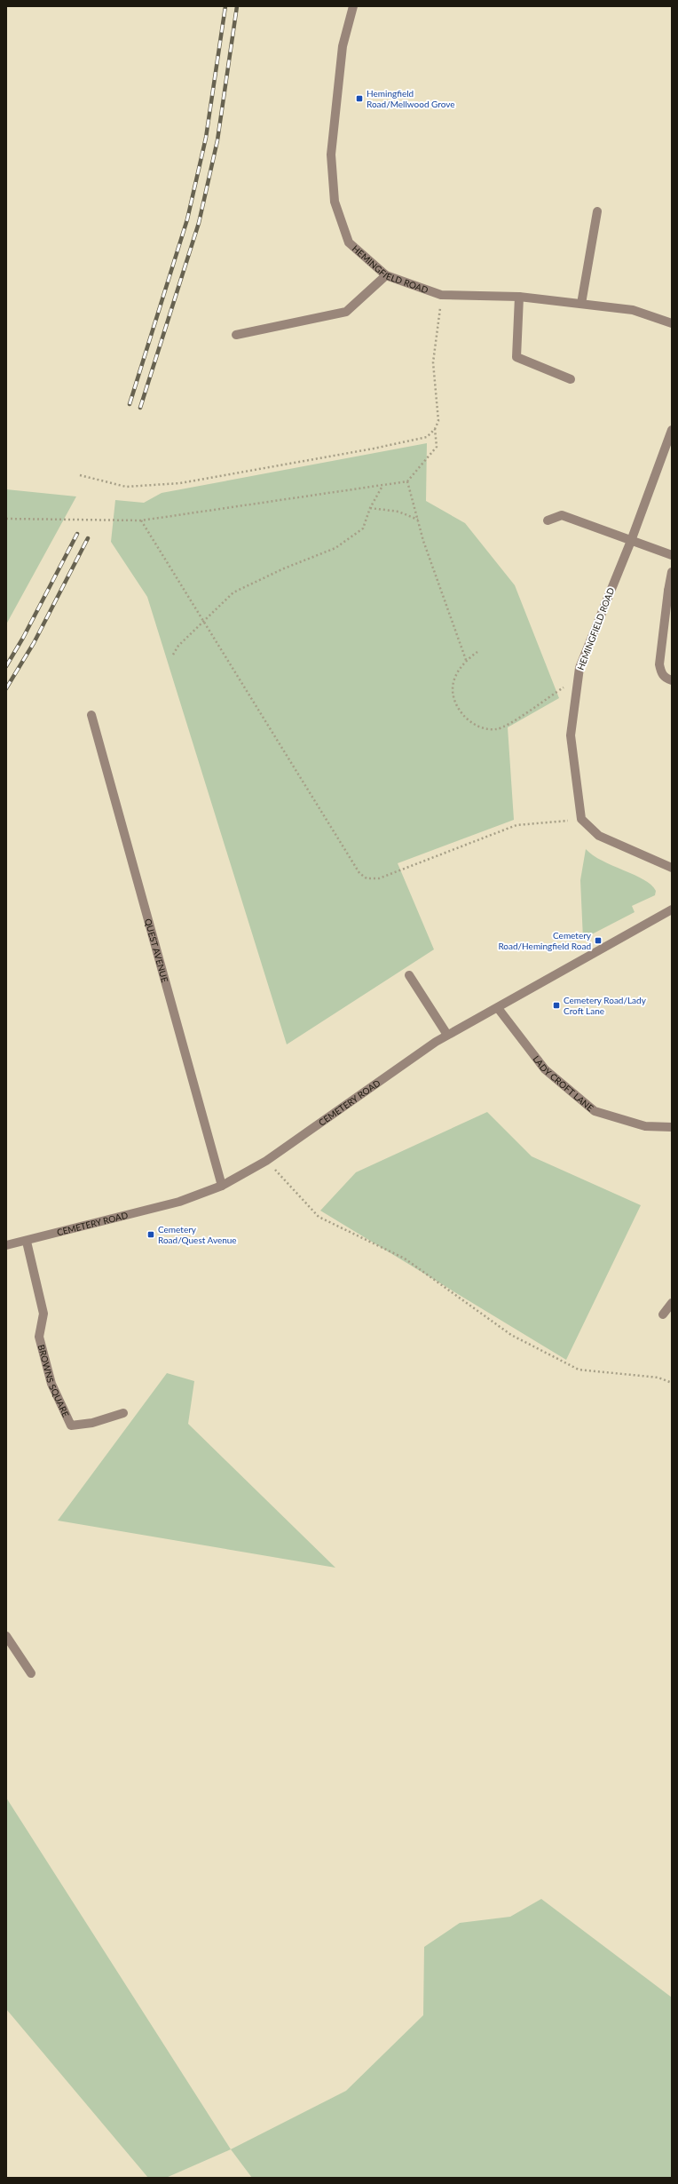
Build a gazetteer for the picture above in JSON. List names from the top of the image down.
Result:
{
  "streets": {
    "street": [
      "HEMINGFIELD ROAD",
      "QUEST AVENUE",
      "LADY CROFT LANE",
      "CEMETERY ROAD",
      "BROWNS SQUARE"
    ]
  },
  "crossings": [
    ["QUEST AVENUE", "CEMETERY ROAD"],
    ["LADY CROFT LANE", "CEMETERY ROAD"],
    ["CEMETERY ROAD", "BROWNS SQUARE"]
  ],
  "places": {
    "transit": [
      "Hemingfield Road/Mellwood Grove",
      "Cemetery Road/Hemingfield Road",
      "Cemetery Road/Lady Croft Lane",
      "Cemetery Road/Quest Avenue"
    ]
  }
}
